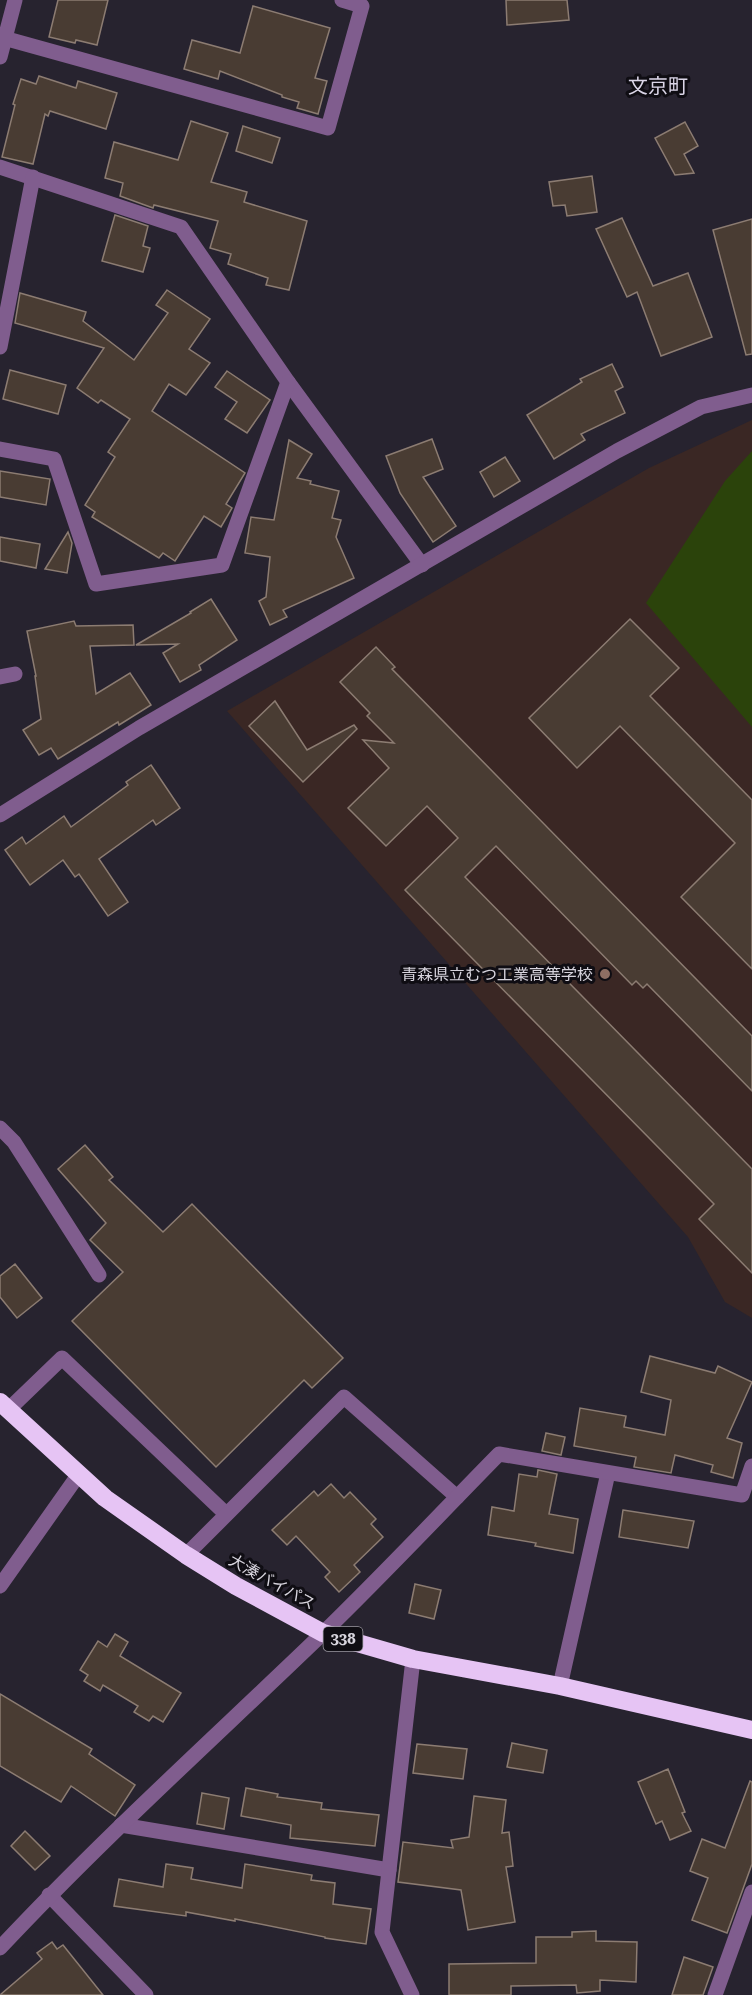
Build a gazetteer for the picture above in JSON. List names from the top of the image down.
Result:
{
  "streets": {
    "highway": ["大湊バイパス", "338"]
  },
  "districts": ["文京町"],
  "places": ["青森県立むつ工業高等学校"]
}
